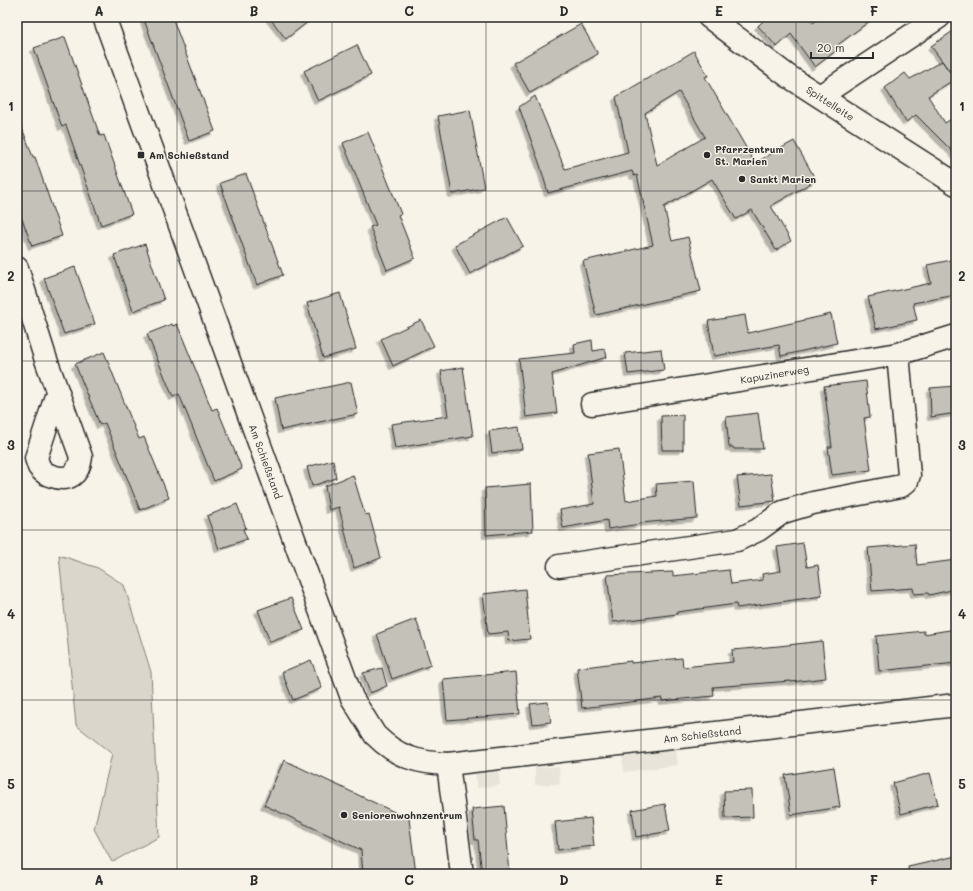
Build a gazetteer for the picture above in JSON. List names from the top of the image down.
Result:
{
  "streets": {
    "street": ["Spittelleite", "Kapuzinerweg", "Am Schießstand"]
  },
  "places": {
    "transit": ["Am Schießstand"],
    "other": ["Pfarrzentrum St. Marien", "Sankt Marien", "Seniorenwohnzentrum"]
  },
  "scale_bar": "20 m",
  "grid": {
    "columns": [
      "A",
      "B",
      "C",
      "D",
      "E",
      "F"
    ],
    "rows": [
      "1",
      "2",
      "3",
      "4",
      "5"
    ]
  }
}
